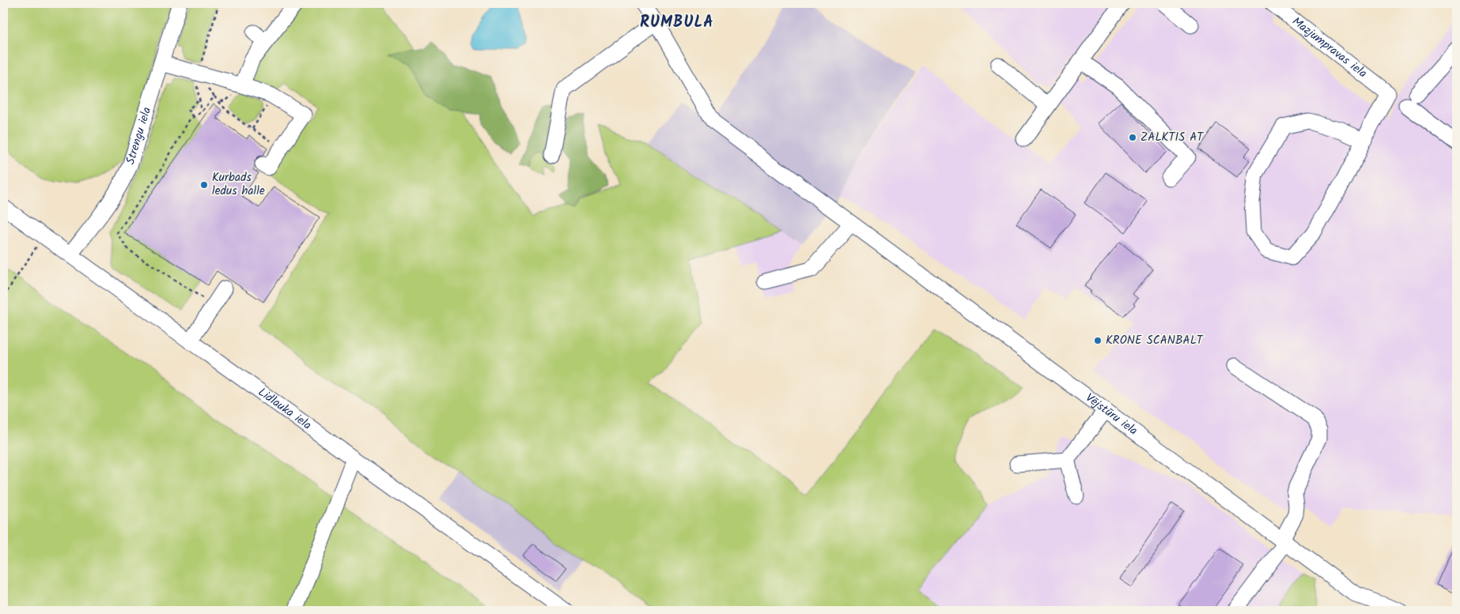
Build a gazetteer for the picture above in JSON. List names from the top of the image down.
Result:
{
  "streets": {
    "street": [
      "Mazjumpravas iela",
      "Strengu iela",
      "Lidlauka iela",
      "Vējstūru iela"
    ]
  },
  "crossings": [
    ["Strengu iela", "Lidlauka iela"]
  ],
  "districts": ["RUMBULA"],
  "places": ["ZALKTIS AT", "Kurbads ledus halle", "KRONE SCANBALT"]
}
